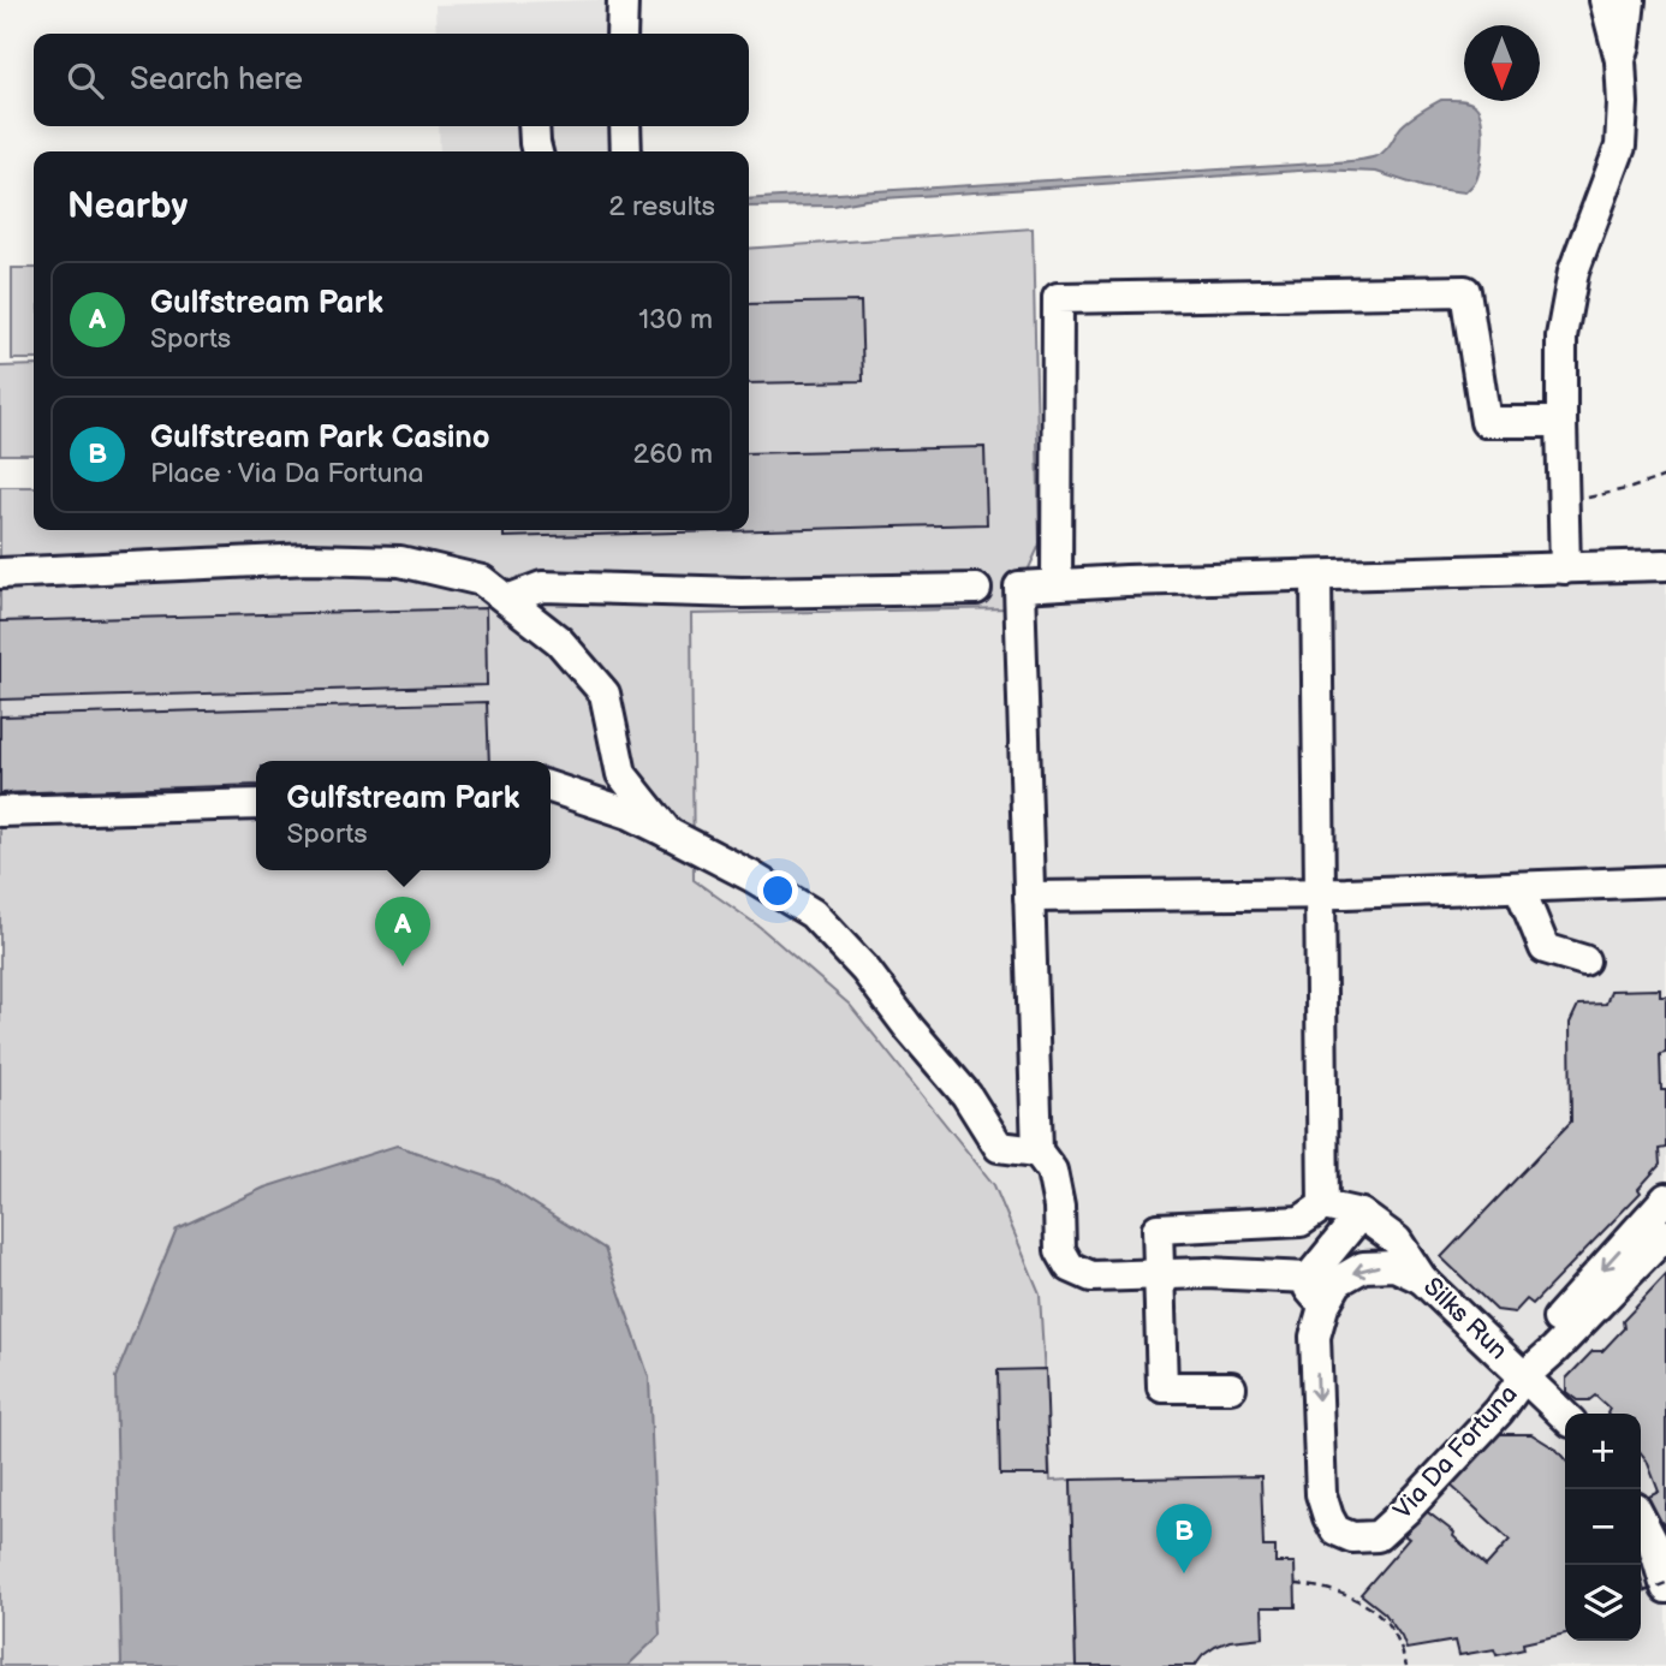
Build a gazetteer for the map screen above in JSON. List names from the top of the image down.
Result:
{
  "streets": {
    "street": ["Silks Run", "Via Da Fortuna"]
  },
  "crossings": [
    ["Silks Run", "Via Da Fortuna"]
  ],
  "north": "bottom",
  "page": {
    "search": "Search here",
    "heading": ["Nearby", "2 results"],
    "list": [
      {
        "mark": "A",
        "name": "Gulfstream Park",
        "note": "Sports",
        "value": "130 m"
      },
      {
        "mark": "B",
        "name": "Gulfstream Park Casino",
        "note": "Place · Via Da Fortuna",
        "value": "260 m"
      }
    ],
    "popup": ["Gulfstream Park", "Sports"],
    "pins": ["A", "B"],
    "map_buttons": ["+", "−"]
  }
}
